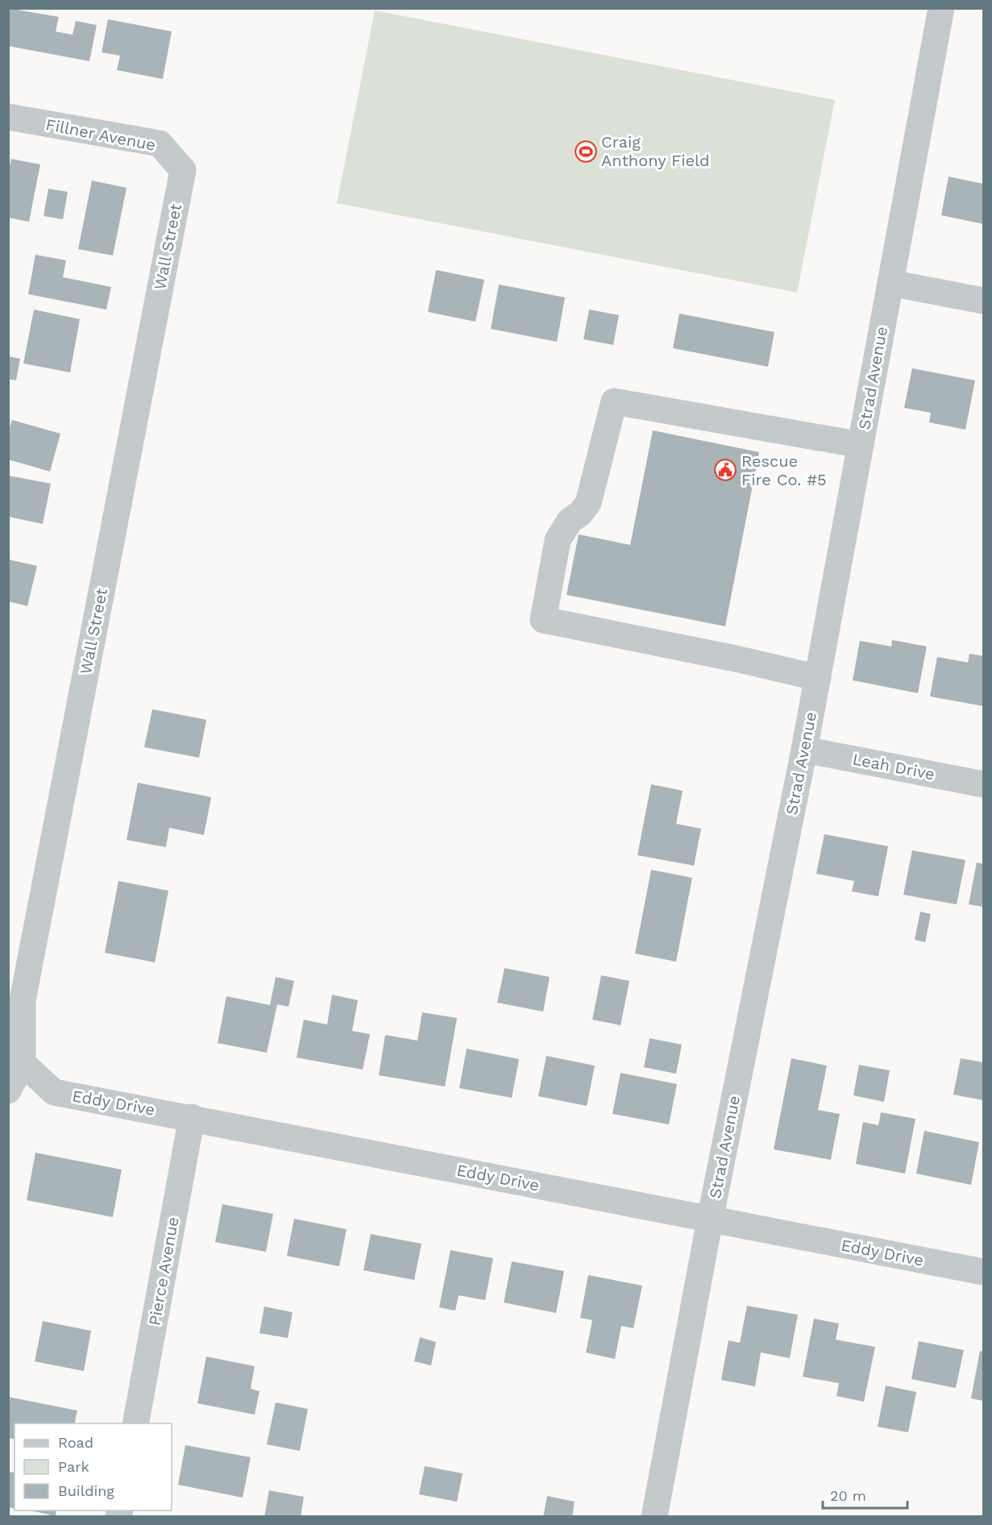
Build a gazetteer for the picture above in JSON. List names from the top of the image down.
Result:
{
  "streets": {
    "street": [
      "Fillner Avenue",
      "Wall Street",
      "Strad Avenue",
      "Leah Drive",
      "Eddy Drive",
      "Pierce Avenue"
    ]
  },
  "crossings": [
    ["Fillner Avenue", "Wall Street"],
    ["Wall Street", "Eddy Drive"],
    ["Strad Avenue", "Leah Drive"],
    ["Strad Avenue", "Eddy Drive"],
    ["Eddy Drive", "Pierce Avenue"]
  ],
  "places": {
    "sports": ["Craig Anthony Field"],
    "public building": ["Rescue Fire Co. #5"]
  },
  "legend": ["Road", "Park", "Building"],
  "scale_bar": "20 m"
}
